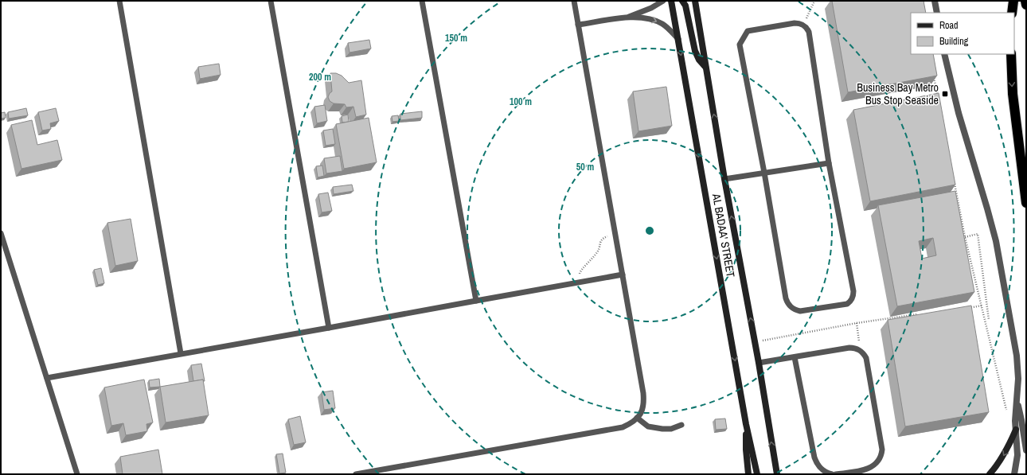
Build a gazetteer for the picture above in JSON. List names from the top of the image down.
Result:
{
  "streets": {
    "main road": ["AL BADAA' STREET"]
  },
  "places": {
    "transit": ["Business Bay Metro Bus Stop Seaside"]
  },
  "legend": ["Road", "Building"],
  "rings": [
    "150 m",
    "200 m",
    "100 m",
    "50 m"
  ]
}
